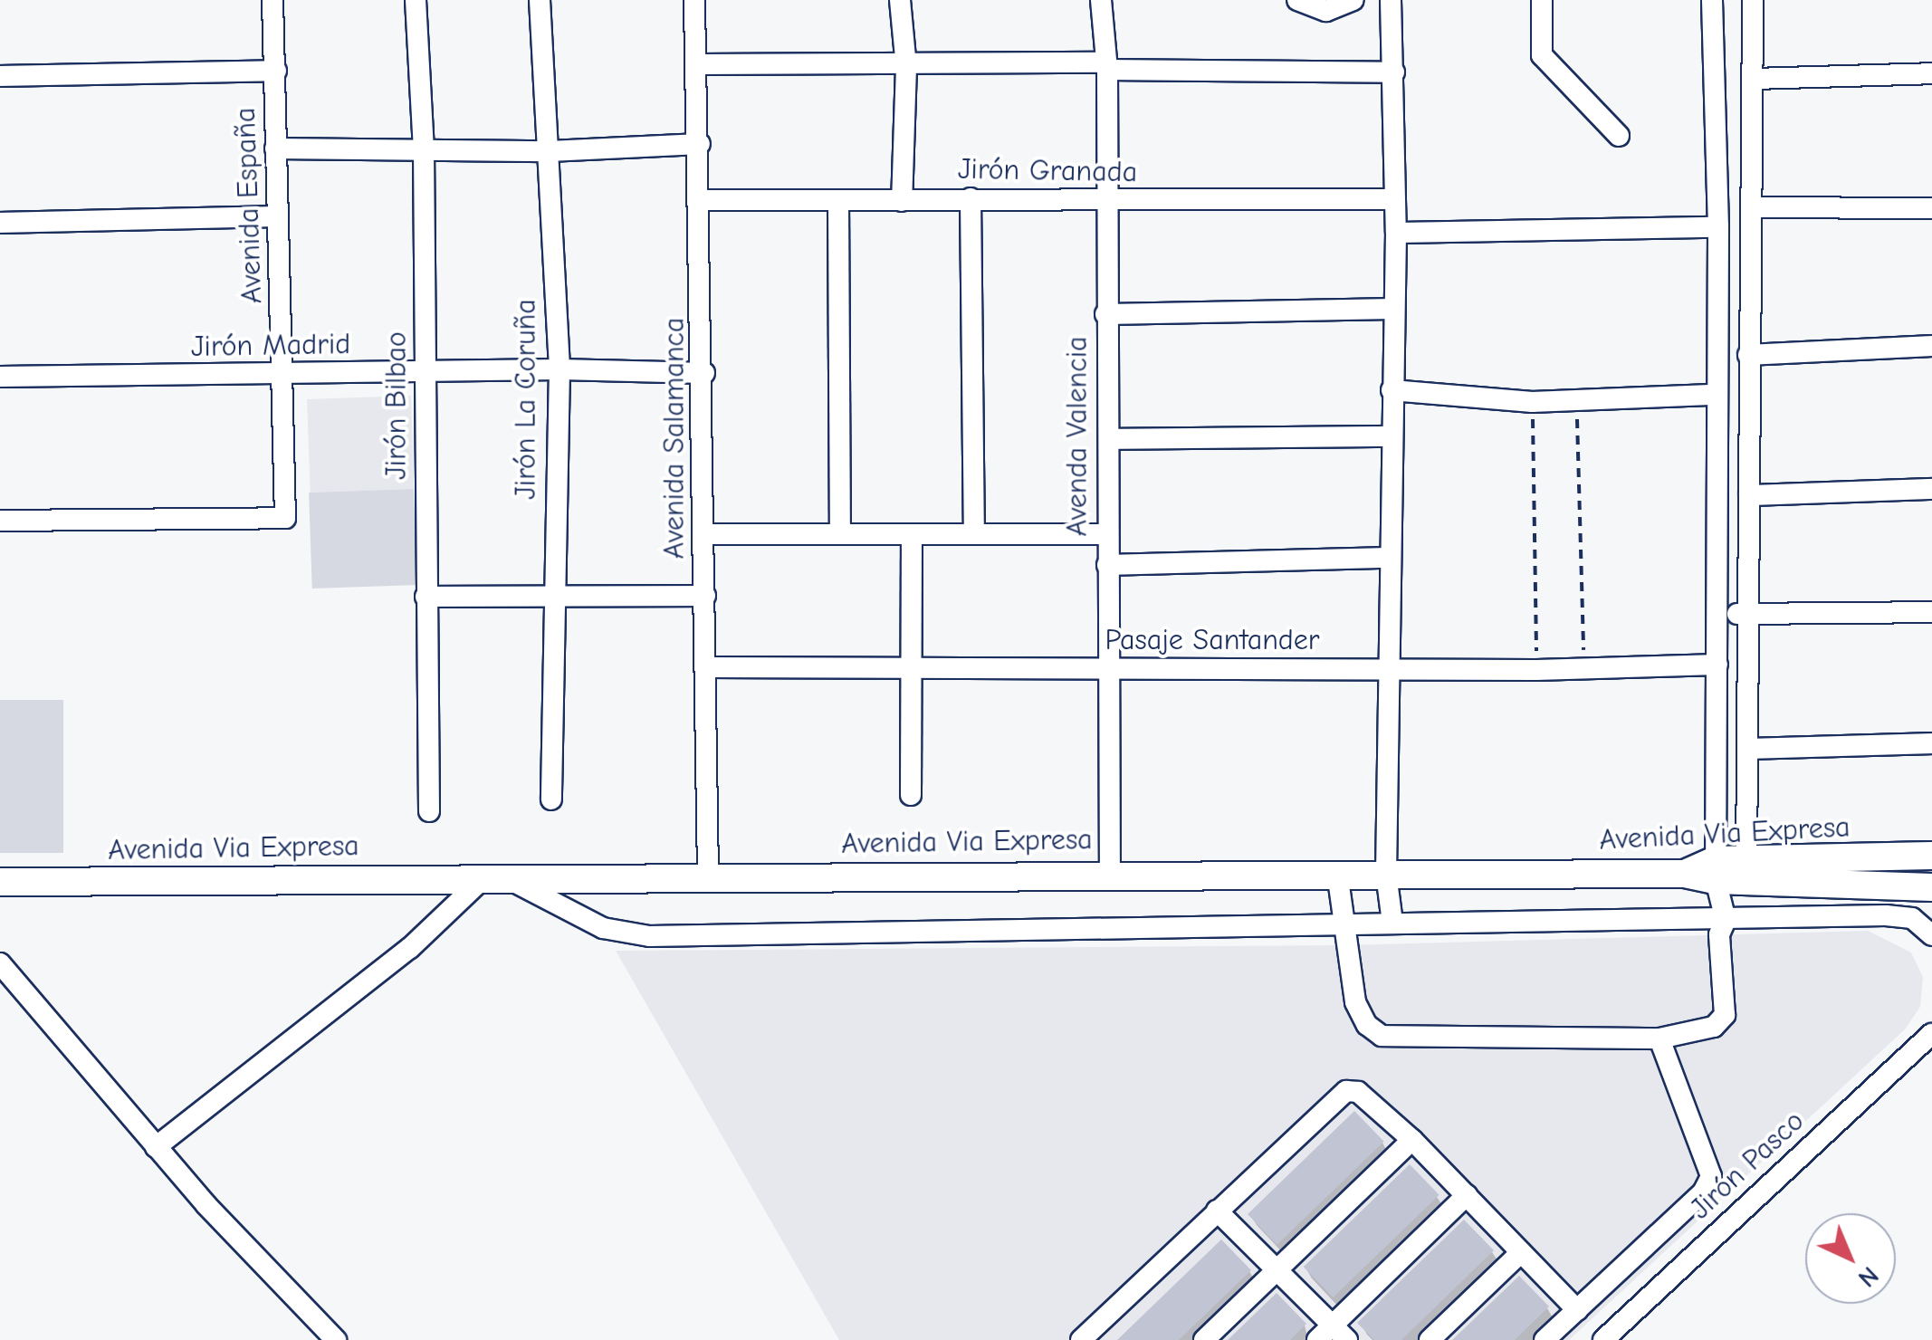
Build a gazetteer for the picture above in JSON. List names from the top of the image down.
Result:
{
  "streets": {
    "main road": ["Avenida Via Expresa"],
    "street": [
      "Jirón Granada",
      "Avenida España",
      "Jirón Madrid",
      "Jirón La Coruña",
      "Jirón Bilbao",
      "Avenda Valencia",
      "Avenida Salamanca",
      "Pasaje Santander",
      "Jirón Pasco"
    ]
  },
  "crossings": [
    ["Jirón Granada", "Avenda Valencia"],
    ["Jirón Granada", "Avenida Salamanca"],
    ["Avenida España", "Jirón Madrid"],
    ["Jirón Madrid", "Jirón La Coruña"],
    ["Jirón Madrid", "Jirón Bilbao"],
    ["Jirón Madrid", "Avenida Salamanca"],
    ["Avenda Valencia", "Pasaje Santander"],
    ["Avenda Valencia", "Avenida Via Expresa"],
    ["Avenida Salamanca", "Pasaje Santander"],
    ["Avenida Salamanca", "Avenida Via Expresa"]
  ],
  "north": "bottom right"
}
